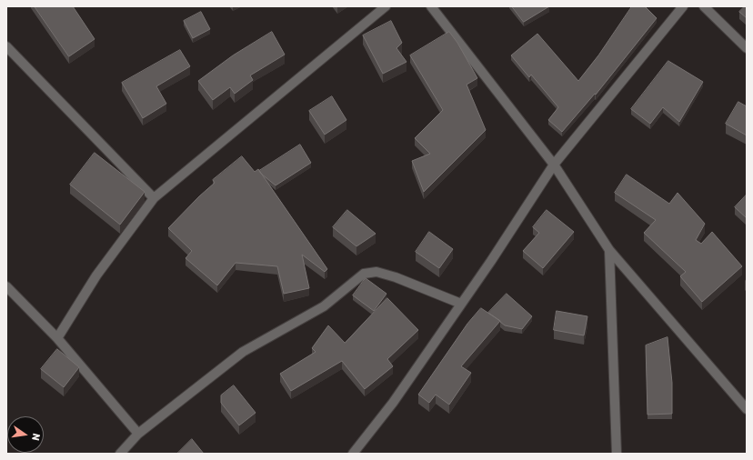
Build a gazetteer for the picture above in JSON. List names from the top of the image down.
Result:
{
  "north": "right"
}
